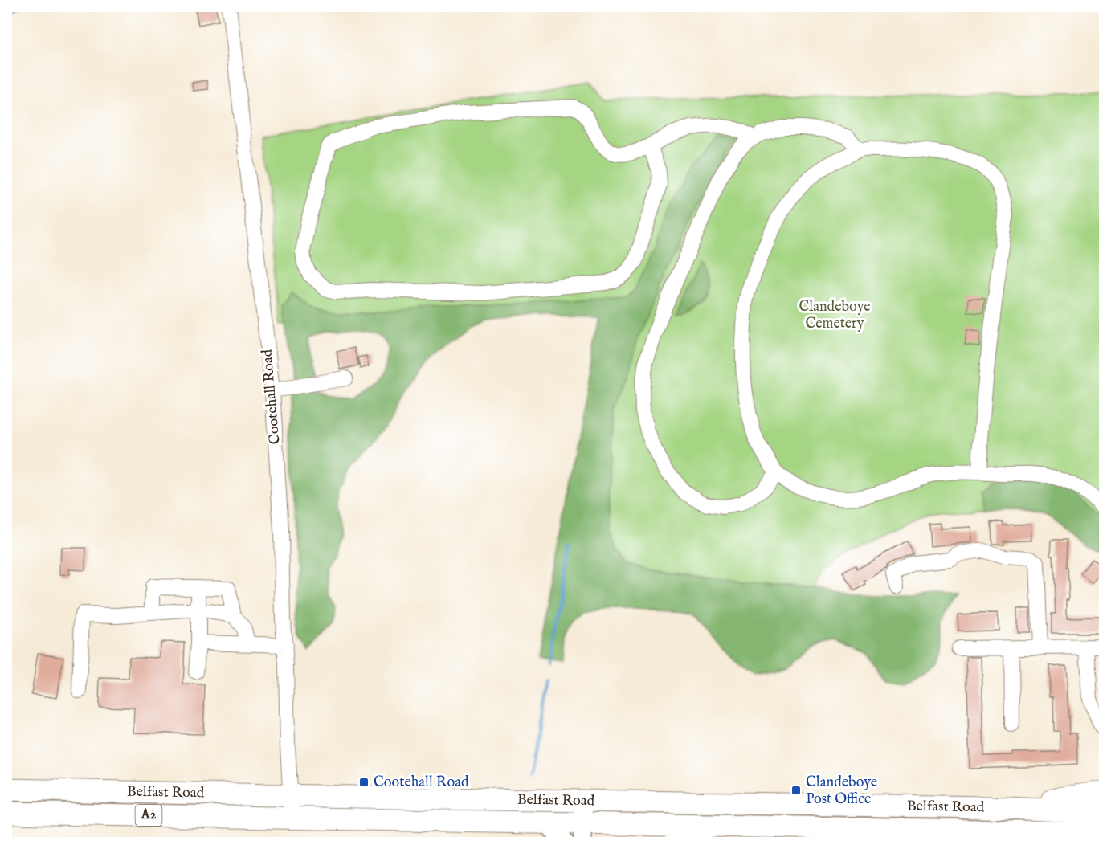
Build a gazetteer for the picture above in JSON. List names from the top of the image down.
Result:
{
  "streets": {
    "highway": ["Belfast Road", "A2"],
    "street": ["Cootehall Road"]
  },
  "crossings": [
    ["Cootehall Road", "Belfast Road"]
  ],
  "parks": ["Clandeboye Cemetery"],
  "places": {
    "transit": ["Cootehall Road", "Clandeboye Post Office"]
  }
}
